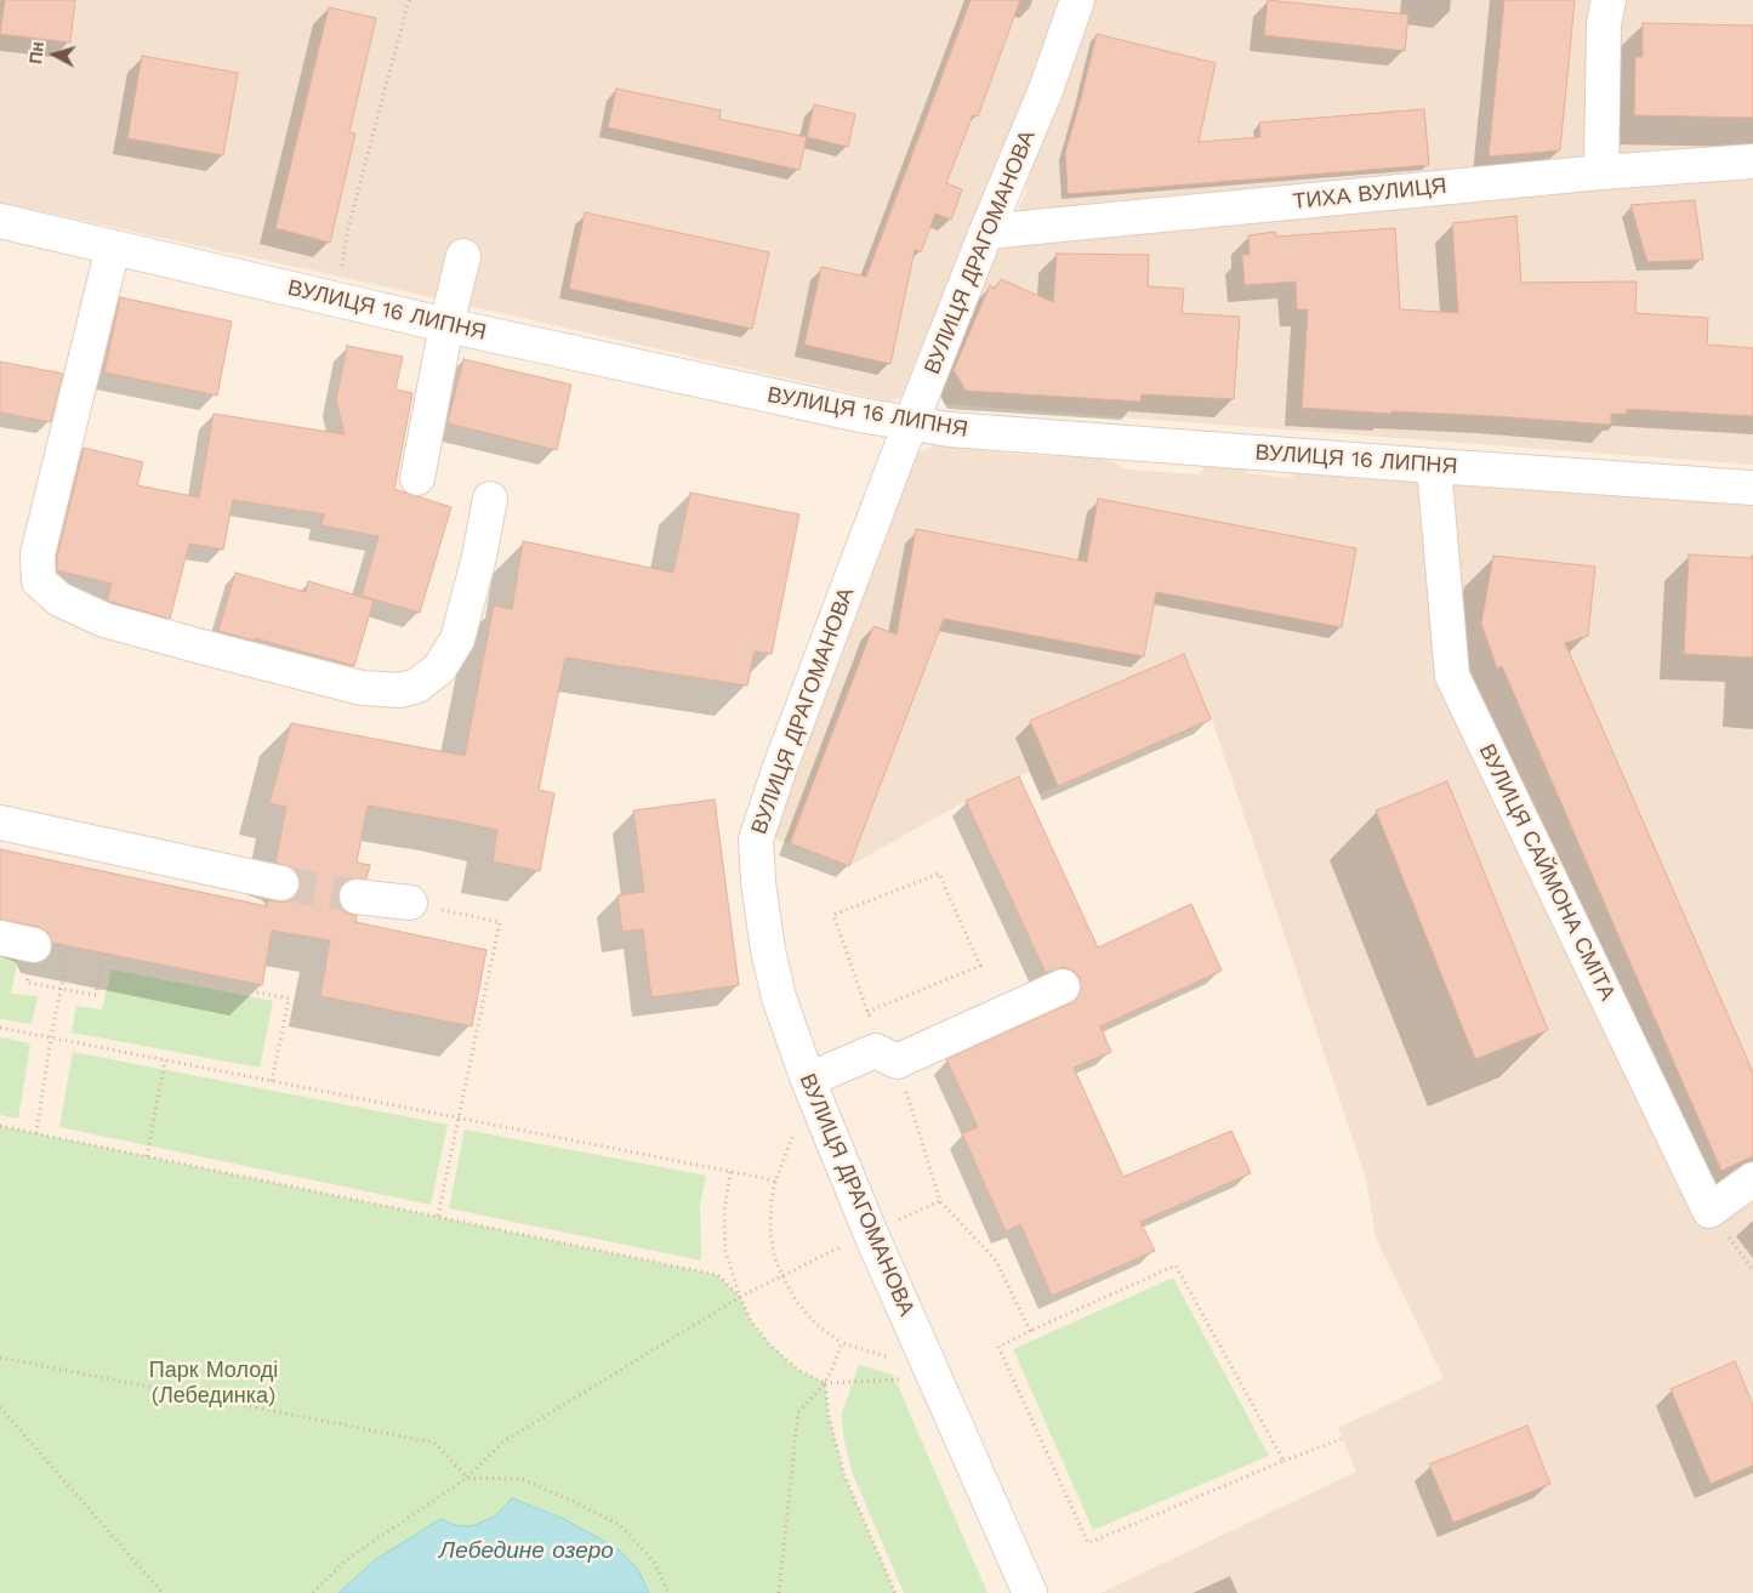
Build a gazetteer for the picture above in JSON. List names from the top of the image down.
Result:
{
  "streets": {
    "street": [
      "ТИХА ВУЛИЦЯ",
      "ВУЛИЦЯ ДРАГОМАНОВА",
      "ВУЛИЦЯ 16 ЛИПНЯ",
      "ВУЛИЦЯ САЙМОНА СМІТА"
    ]
  },
  "crossings": [
    ["ТИХА ВУЛИЦЯ", "ВУЛИЦЯ ДРАГОМАНОВА"],
    ["ВУЛИЦЯ ДРАГОМАНОВА", "ВУЛИЦЯ 16 ЛИПНЯ"],
    ["ВУЛИЦЯ 16 ЛИПНЯ", "ВУЛИЦЯ САЙМОНА СМІТА"]
  ],
  "water": ["Лебедине озеро"],
  "parks": ["Парк Молоді (Лебединка)"],
  "north": "left"
}
